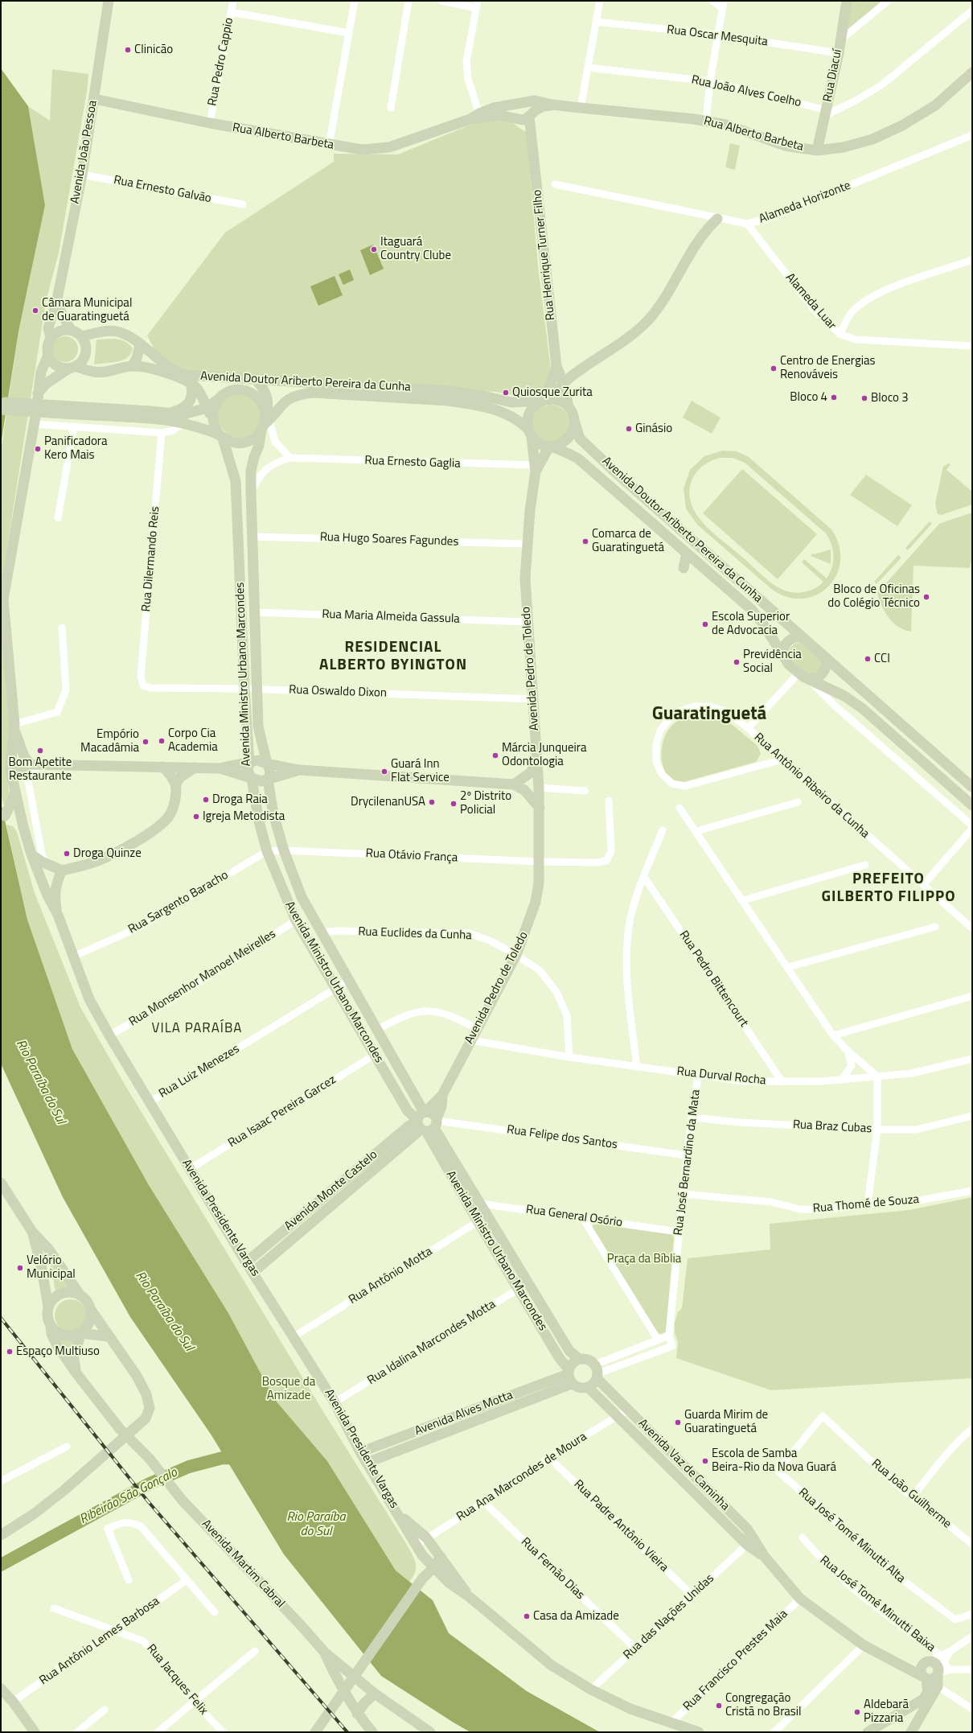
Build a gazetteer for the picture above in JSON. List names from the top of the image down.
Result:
{
  "streets": {
    "street": [
      "Rua Oscar Mesquita",
      "Rua Pedro Cappio",
      "Rua Diacuí",
      "Rua João Alves Coelho",
      "Rua Alberto Barbeta",
      "Avenida João Pessoa",
      "Rua Ernesto Galvão",
      "Alameda Horizonte",
      "Rua Henrique Turner Filho",
      "Alameda Luar",
      "Avenida Doutor Ariberto Pereira da Cunha",
      "Rua Ernesto Gaglia",
      "Rua Hugo Soares Fagundes",
      "Rua Dilermando Reis",
      "Rua Maria Almeida Gassula",
      "Avenida Pedro de Toledo",
      "Avenida Ministro Urbano Marcondes",
      "Rua Oswaldo Dixon",
      "Rua Antônio Ribeiro da Cunha",
      "Rua Otávio França",
      "Rua Sargento Baracho",
      "Rua Euclides da Cunha",
      "Rua Monsenhor Manoel Meirelles",
      "Rua Pedro Bittencourt",
      "Rua Luiz Menezes",
      "Rua Durval Rocha",
      "Rua Isaac Pereira Garcez",
      "Rua Braz Cubas",
      "Rua Felipe dos Santos",
      "Rua José Bernardino da Mata",
      "Avenida Monte Castelo",
      "Rua Thomé de Souza",
      "Rua General Osório",
      "Avenida Presidente Vargas",
      "Rua Antônio Motta",
      "Rua Idalina Marcondes Motta",
      "Avenida Alves Motta",
      "Avenida Vaz de Caminha",
      "Rua Ana Marcondes de Moura",
      "Rua João Guilherme",
      "Rua Padre Antônio Vieira",
      "Rua José Tomé Minutti Alta",
      "Avenida Martim Cabral",
      "Rua Fernão Dias",
      "Rua José Tomé Minutti Baixa",
      "Rua das Nações Unidas",
      "Rua Antônio Lemes Barbosa",
      "Rua Francisco Prestes Maia",
      "Rua Jacques Felix"
    ]
  },
  "crossings": [
    ["Rua Oscar Mesquita", "Rua Diacuí"],
    ["Rua Pedro Cappio", "Rua Alberto Barbeta"],
    ["Rua Diacuí", "Rua João Alves Coelho"],
    ["Rua Diacuí", "Rua Alberto Barbeta"],
    ["Rua Alberto Barbeta", "Avenida João Pessoa"],
    ["Avenida João Pessoa", "Rua Ernesto Galvão"],
    ["Alameda Horizonte", "Alameda Luar"],
    ["Rua Henrique Turner Filho", "Avenida Doutor Ariberto Pereira da Cunha"],
    ["Rua Henrique Turner Filho", "Avenida Pedro de Toledo"],
    ["Avenida Doutor Ariberto Pereira da Cunha", "Avenida Pedro de Toledo"],
    ["Avenida Doutor Ariberto Pereira da Cunha", "Avenida Ministro Urbano Marcondes"],
    ["Rua Ernesto Gaglia", "Avenida Pedro de Toledo"],
    ["Rua Hugo Soares Fagundes", "Avenida Pedro de Toledo"],
    ["Rua Hugo Soares Fagundes", "Avenida Ministro Urbano Marcondes"],
    ["Rua Dilermando Reis", "Rua Oswaldo Dixon"],
    ["Rua Maria Almeida Gassula", "Avenida Pedro de Toledo"],
    ["Rua Maria Almeida Gassula", "Avenida Ministro Urbano Marcondes"],
    ["Avenida Pedro de Toledo", "Avenida Ministro Urbano Marcondes"],
    ["Avenida Pedro de Toledo", "Rua Oswaldo Dixon"],
    ["Avenida Pedro de Toledo", "Rua Otávio França"],
    ["Avenida Pedro de Toledo", "Rua Euclides da Cunha"],
    ["Avenida Pedro de Toledo", "Rua Durval Rocha"],
    ["Avenida Pedro de Toledo", "Rua Felipe dos Santos"],
    ["Avenida Pedro de Toledo", "Avenida Monte Castelo"],
    ["Avenida Ministro Urbano Marcondes", "Rua Oswaldo Dixon"],
    ["Avenida Ministro Urbano Marcondes", "Rua Otávio França"],
    ["Avenida Ministro Urbano Marcondes", "Rua Sargento Baracho"],
    ["Avenida Ministro Urbano Marcondes", "Rua Euclides da Cunha"],
    ["Avenida Ministro Urbano Marcondes", "Rua Monsenhor Manoel Meirelles"],
    ["Avenida Ministro Urbano Marcondes", "Rua Luiz Menezes"],
    ["Avenida Ministro Urbano Marcondes", "Rua Isaac Pereira Garcez"],
    ["Avenida Ministro Urbano Marcondes", "Rua Felipe dos Santos"],
    ["Avenida Ministro Urbano Marcondes", "Rua José Bernardino da Mata"],
    ["Avenida Ministro Urbano Marcondes", "Avenida Monte Castelo"],
    ["Avenida Ministro Urbano Marcondes", "Rua General Osório"],
    ["Avenida Ministro Urbano Marcondes", "Rua Antônio Motta"],
    ["Avenida Ministro Urbano Marcondes", "Rua Idalina Marcondes Motta"],
    ["Avenida Ministro Urbano Marcondes", "Avenida Alves Motta"],
    ["Avenida Ministro Urbano Marcondes", "Avenida Vaz de Caminha"],
    ["Rua Otávio França", "Rua Sargento Baracho"],
    ["Rua Sargento Baracho", "Avenida Presidente Vargas"],
    ["Rua Euclides da Cunha", "Rua Durval Rocha"],
    ["Rua Monsenhor Manoel Meirelles", "Avenida Presidente Vargas"],
    ["Rua Pedro Bittencourt", "Rua Durval Rocha"],
    ["Rua Luiz Menezes", "Avenida Presidente Vargas"],
    ["Rua Durval Rocha", "Rua José Bernardino da Mata"],
    ["Rua Isaac Pereira Garcez", "Avenida Presidente Vargas"],
    ["Rua Braz Cubas", "Rua José Bernardino da Mata"],
    ["Rua Felipe dos Santos", "Rua José Bernardino da Mata"],
    ["Rua Felipe dos Santos", "Avenida Monte Castelo"],
    ["Rua José Bernardino da Mata", "Rua Thomé de Souza"],
    ["Rua José Bernardino da Mata", "Rua General Osório"],
    ["Rua José Bernardino da Mata", "Avenida Alves Motta"],
    ["Rua José Bernardino da Mata", "Avenida Vaz de Caminha"],
    ["Avenida Monte Castelo", "Avenida Presidente Vargas"],
    ["Avenida Presidente Vargas", "Rua Antônio Motta"],
    ["Avenida Presidente Vargas", "Rua Idalina Marcondes Motta"],
    ["Avenida Presidente Vargas", "Avenida Alves Motta"],
    ["Avenida Presidente Vargas", "Rua Ana Marcondes de Moura"],
    ["Avenida Presidente Vargas", "Rua das Nações Unidas"],
    ["Avenida Presidente Vargas", "Rua Francisco Prestes Maia"],
    ["Avenida Alves Motta", "Avenida Vaz de Caminha"],
    ["Avenida Vaz de Caminha", "Rua Ana Marcondes de Moura"],
    ["Avenida Vaz de Caminha", "Rua das Nações Unidas"],
    ["Avenida Vaz de Caminha", "Rua Francisco Prestes Maia"],
    ["Rua Ana Marcondes de Moura", "Rua Padre Antônio Vieira"],
    ["Rua Ana Marcondes de Moura", "Rua Fernão Dias"],
    ["Rua João Guilherme", "Rua José Tomé Minutti Alta"],
    ["Rua Padre Antônio Vieira", "Rua das Nações Unidas"],
    ["Rua Fernão Dias", "Rua das Nações Unidas"],
    ["Rua Antônio Lemes Barbosa", "Rua Jacques Felix"]
  ],
  "districts": [
    "RESIDENCIAL ALBERTO BYINGTON",
    "Guaratinguetá",
    "PREFEITO GILBERTO FILIPPO",
    "VILA PARAÍBA"
  ],
  "water": ["Rio Paraíba do Sul", "Ribeirão São Gonçalo"],
  "parks": ["Praça da Bíblia", "Bosque da Amizade"],
  "places": [
    "Clinicão",
    "Itaguará Country Clube",
    "Câmara Municipal de Guaratinguetá",
    "Centro de Energias Renováveis",
    "Quiosque Zurita",
    "Bloco 4",
    "Bloco 3",
    "Ginásio",
    "Panificadora Kero Mais",
    "Comarca de Guaratinguetá",
    "Bloco de Oficinas do Colégio Técnico",
    "Escola Superior de Advocacia",
    "CCI",
    "Previdência Social",
    "Corpo Cia Academia",
    "Empório Macadâmia",
    "Bom Apetite Restaurante",
    "Márcia Junqueira Odontologia",
    "Guará Inn Flat Service",
    "Droga Raia",
    "DrycilenanUSA",
    "2º Distrito Policial",
    "Igreja Metodista",
    "Droga Quinze",
    "Velório Municipal",
    "Espaço Multiuso",
    "Guarda Mirim de Guaratinguetá",
    "Escola de Samba Beira-Rio da Nova Guará",
    "Casa da Amizade",
    "Congregação Cristã no Brasil",
    "Aldebarã Pizzaria"
  ]
}
